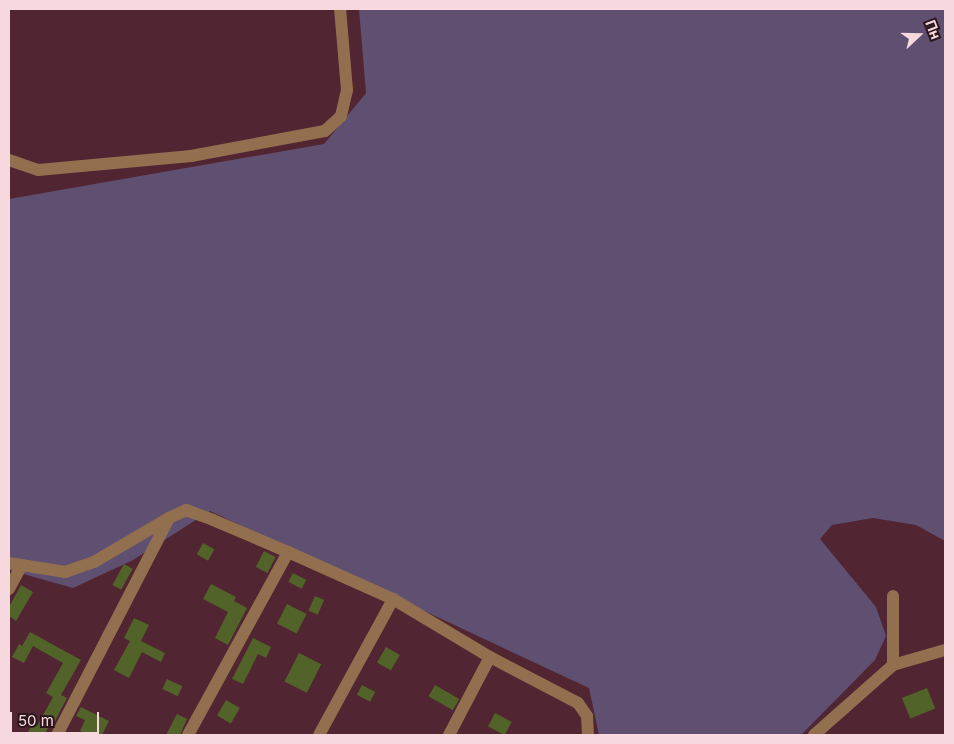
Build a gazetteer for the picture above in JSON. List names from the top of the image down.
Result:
{
  "scale_bar": "50 m",
  "north": "right"
}
